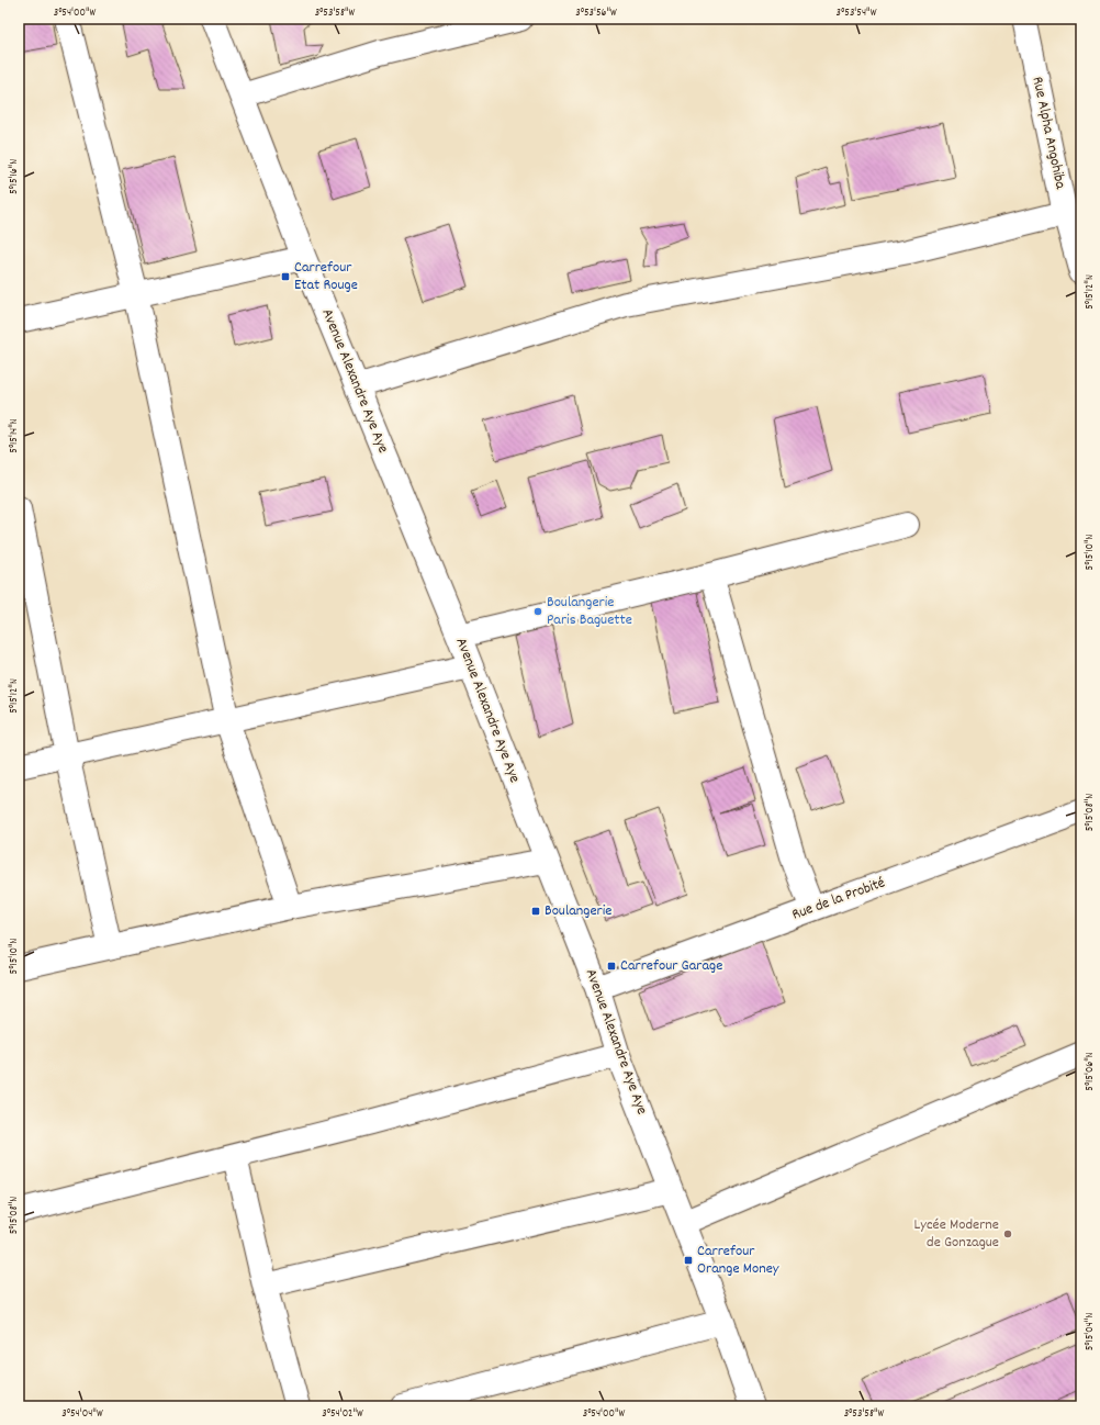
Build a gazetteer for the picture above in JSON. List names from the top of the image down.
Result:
{
  "streets": {
    "street": ["Rue Alpha Angohiba", "Avenue Alexandre Aye Aye", "Rue de la Probité"]
  },
  "crossings": [
    ["Avenue Alexandre Aye Aye", "Rue de la Probité"]
  ],
  "places": {
    "transit": [
      "Carrefour Etat Rouge",
      "Boulangerie",
      "Carrefour Garage",
      "Carrefour Orange Money"
    ],
    "other": ["Boulangerie Paris Baguette", "Lycée Moderne de Gonzague"]
  },
  "coordinates": [
    "3°54'00\"W",
    "3°53'58\"W",
    "3°53'56\"W",
    "3°53'54\"W",
    "5°15'16\"N",
    "5°15'12\"N",
    "5°15'14\"N",
    "5°15'10\"N",
    "5°15'08\"N",
    "5°15'06\"N",
    "5°15'04\"N",
    "3°54'04\"W",
    "3°54'02\"W"
  ]
}
